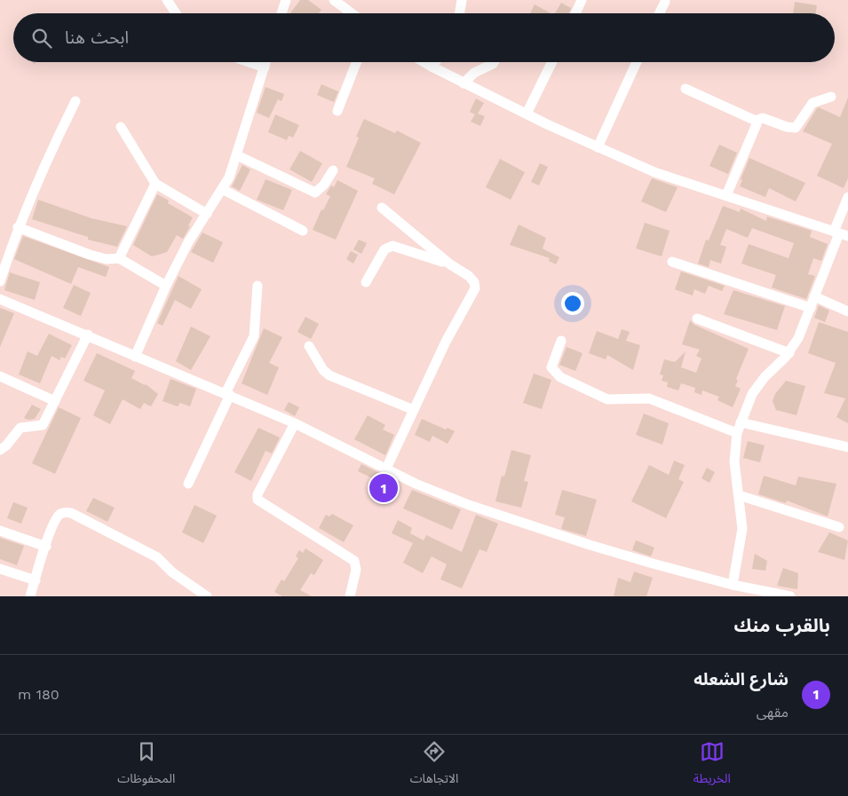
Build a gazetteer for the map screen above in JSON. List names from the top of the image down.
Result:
{
  "page": {
    "search": "ابحث هنا",
    "pins": "1",
    "heading": "بالقرب منك",
    "list": [
      {
        "mark": "1",
        "name": "شارع الشعله",
        "note": "مقهى",
        "value": "180 m"
      }
    ],
    "nav": ["الخريطة", "الاتجاهات", "المحفوظات"]
  }
}
